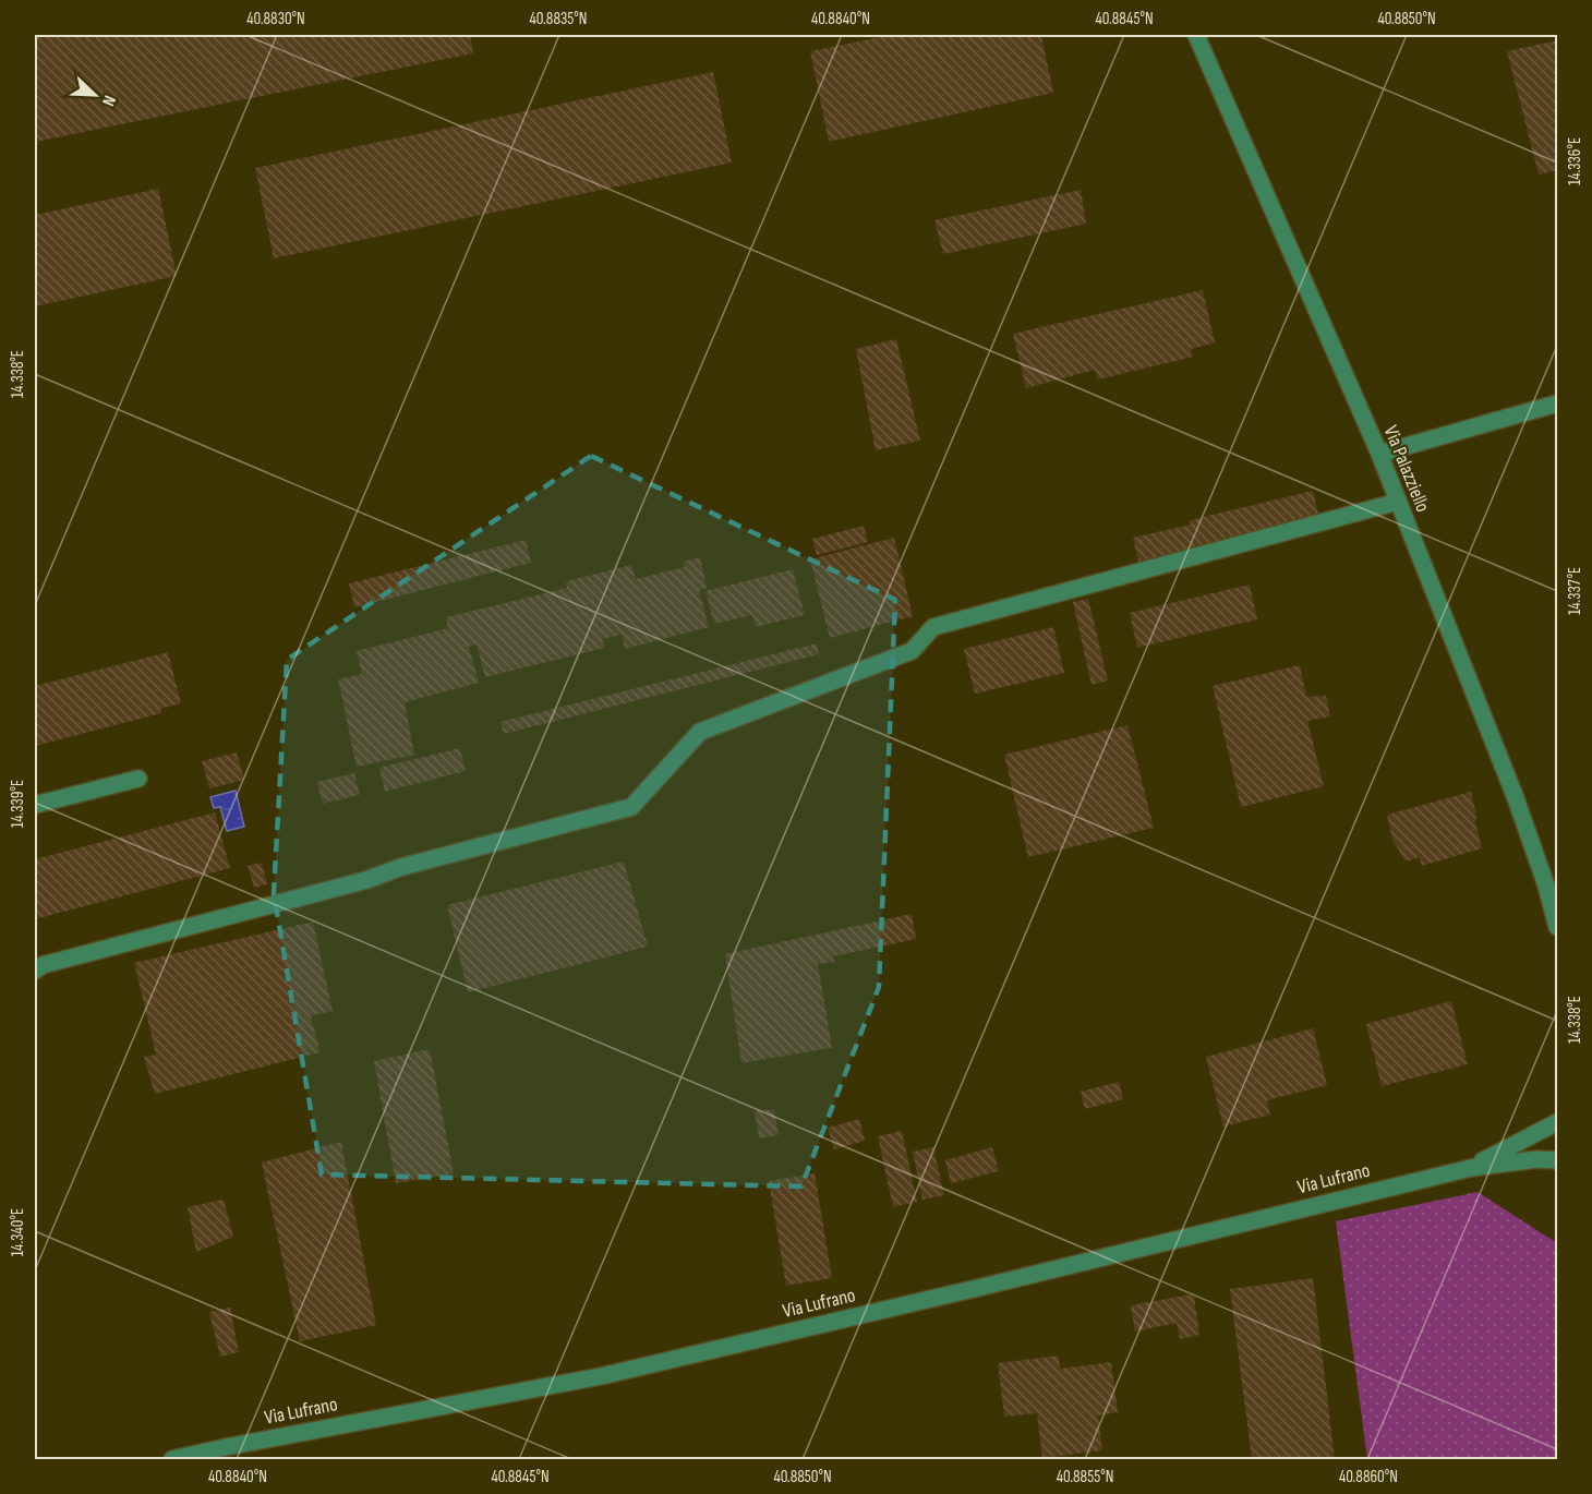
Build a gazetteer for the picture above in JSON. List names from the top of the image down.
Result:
{
  "streets": {
    "street": ["Via Palazziello", "Via Lufrano"]
  },
  "north": "bottom right",
  "coordinates": [
    "40.8830°N",
    "40.8835°N",
    "40.8840°N",
    "40.8845°N",
    "40.8850°N",
    "14.336°E",
    "14.338°E",
    "14.337°E",
    "14.339°E",
    "14.340°E",
    "40.8855°N",
    "40.8860°N"
  ]
}
